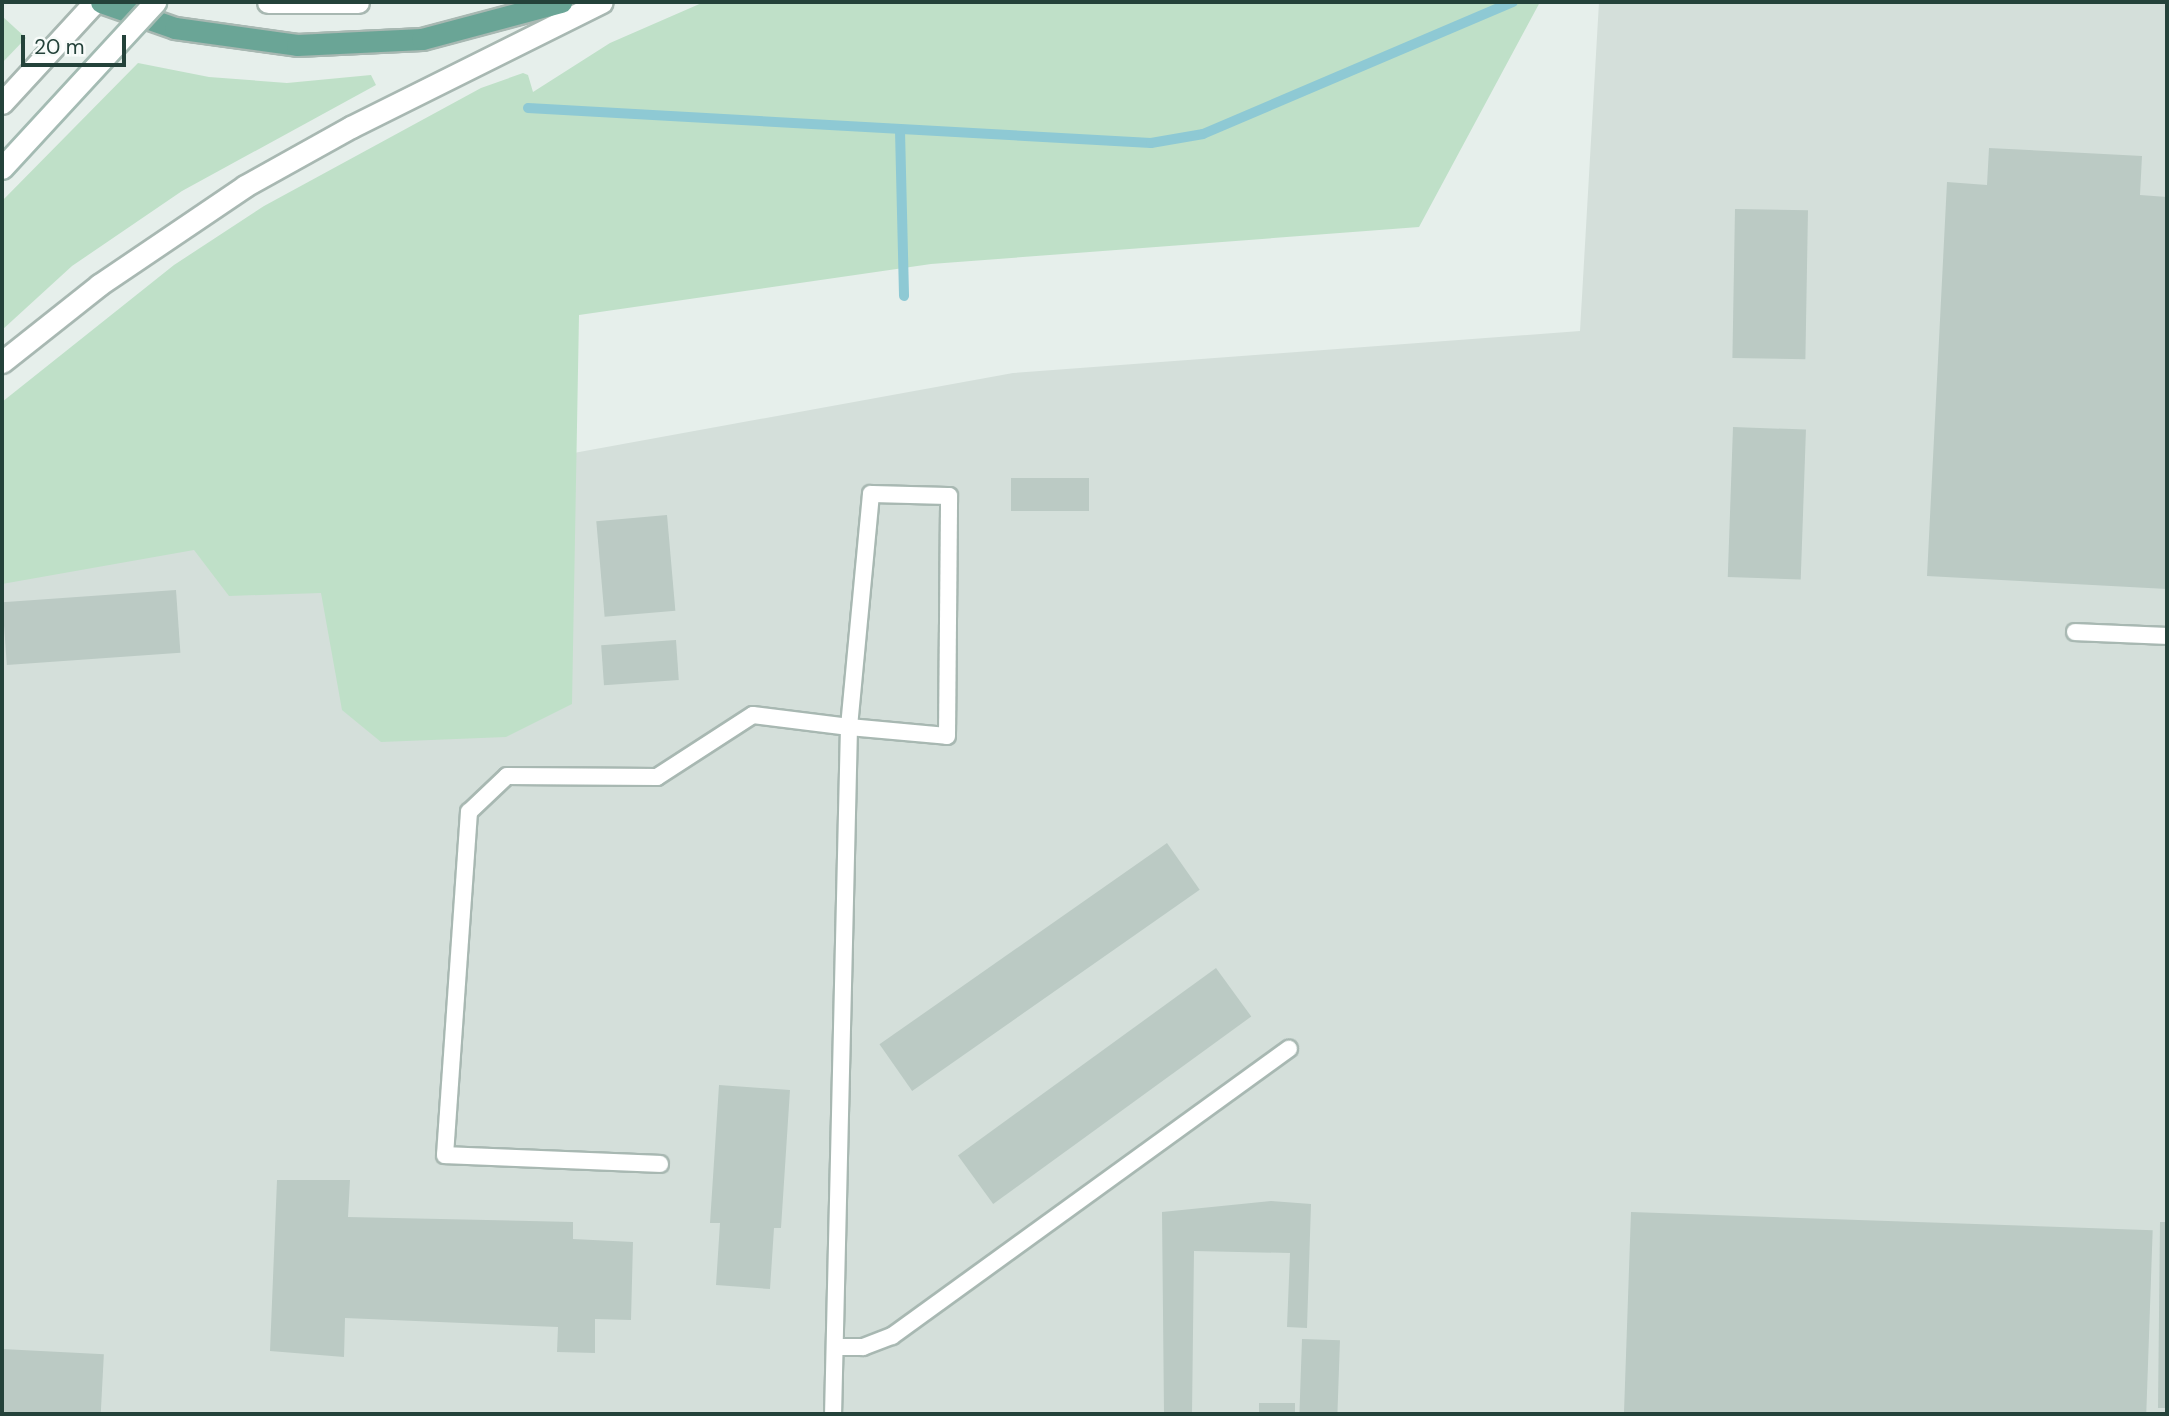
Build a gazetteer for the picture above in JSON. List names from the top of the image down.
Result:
{
  "scale_bar": "20 m"
}
